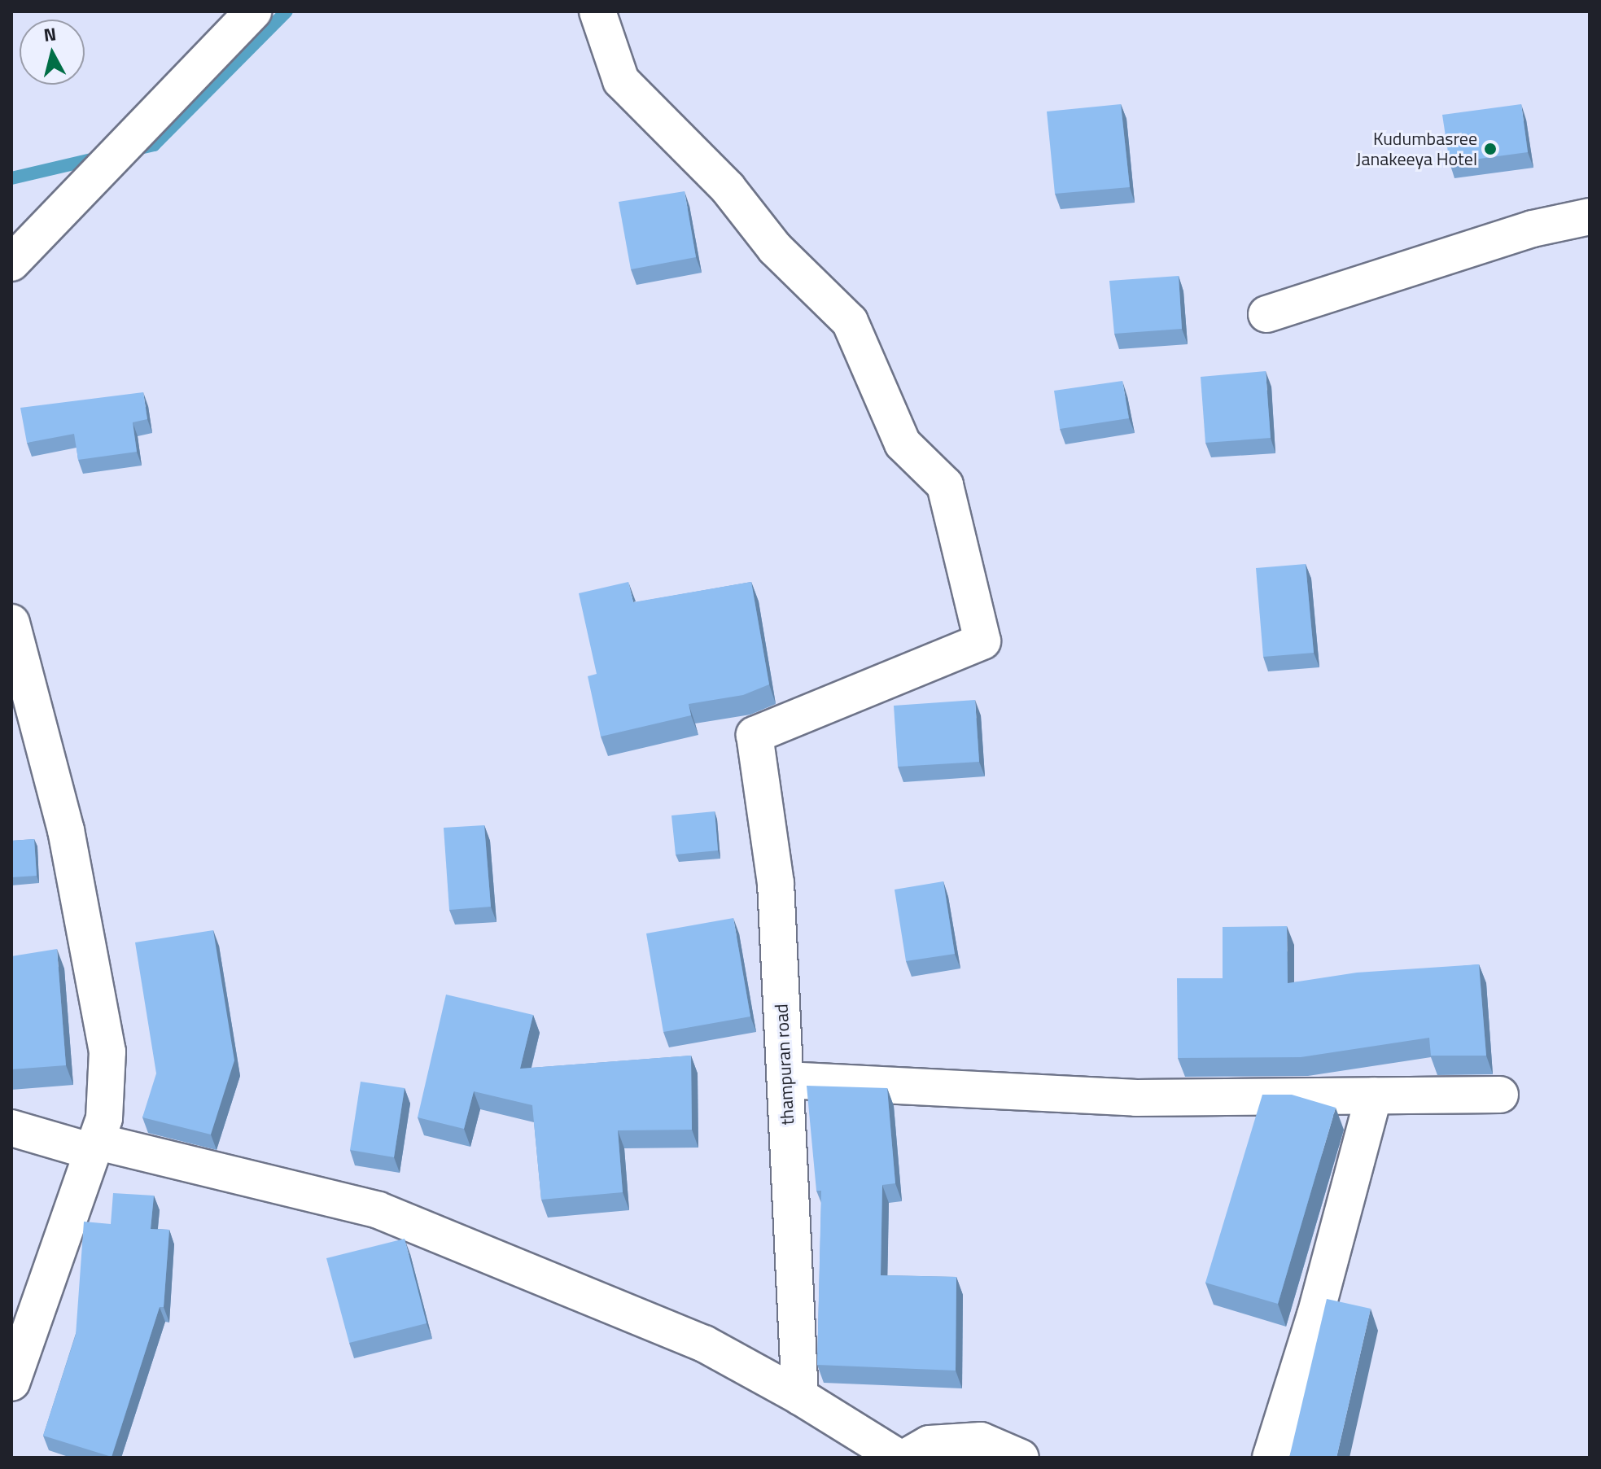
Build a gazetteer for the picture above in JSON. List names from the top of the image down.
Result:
{
  "streets": {
    "street": ["thampuran road"]
  },
  "places": ["Kudumbasree Janakeeya Hotel"],
  "north": "top"
}
